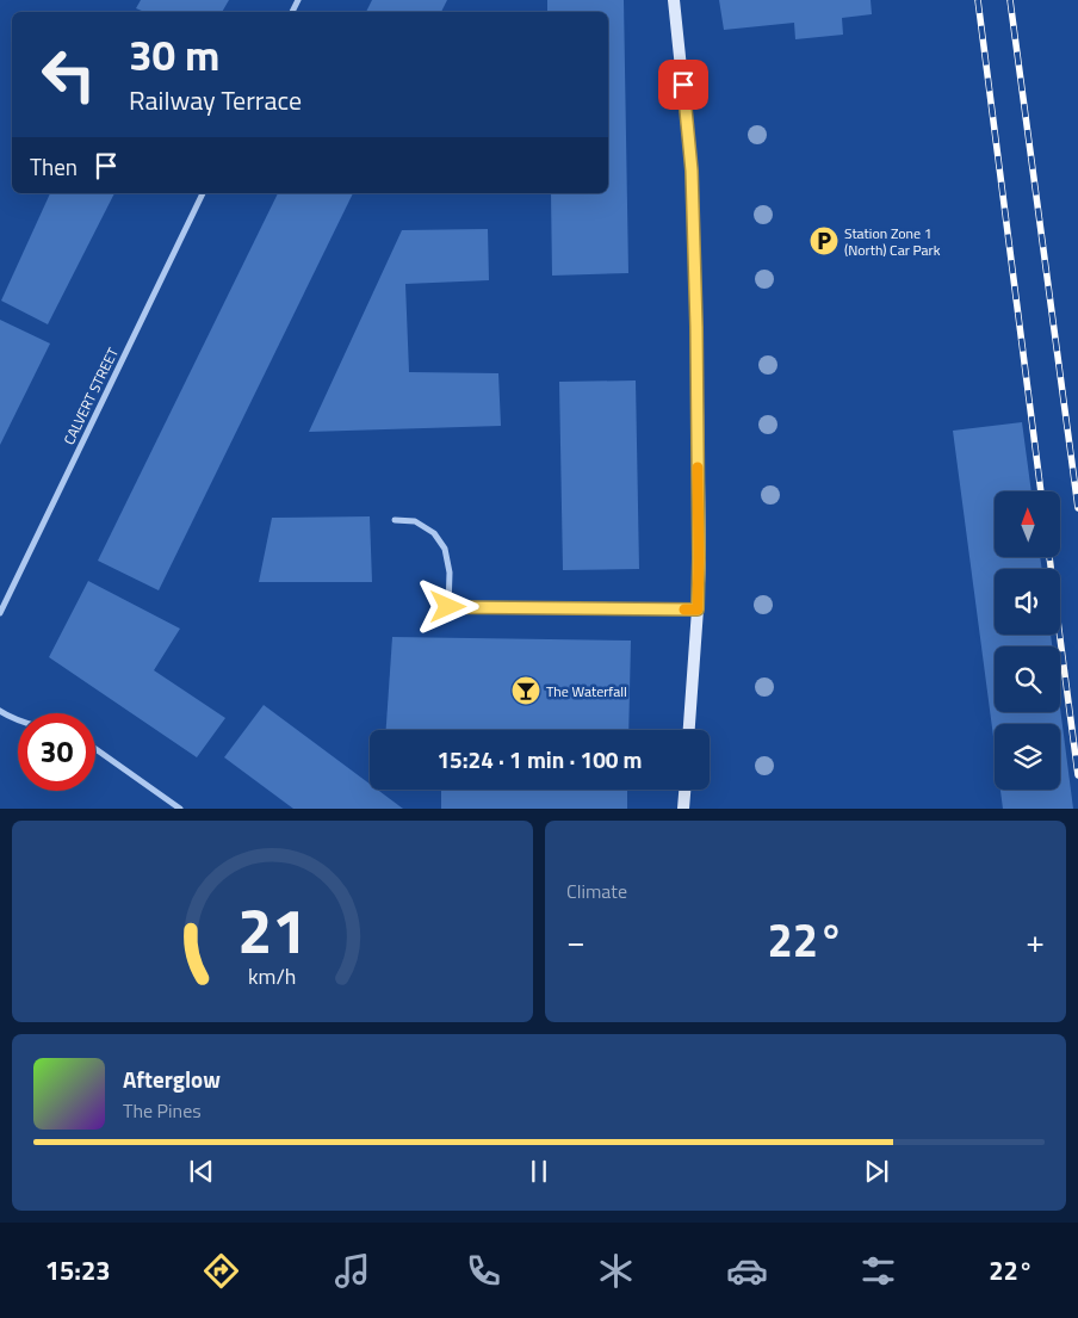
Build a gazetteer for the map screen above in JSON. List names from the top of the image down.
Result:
{
  "streets": {
    "street": ["CALVERT STREET"]
  },
  "places": {
    "parking": ["Station Zone 1 (North) Car Park"],
    "bar": ["The Waterfall"]
  },
  "north": "top",
  "page": {
    "turn": ["30 m", "Railway Terrace"],
    "then": "Then",
    "limit": "30",
    "trip": "15:24 · 1 min · 100 m",
    "tile": "Climate",
    "heat": ["−", "22°", "+"],
    "song": ["Afterglow", "The Pines"],
    "tabs": ["15:23", "22°"],
    "gauge": ["21", "km/h"]
  }
}
